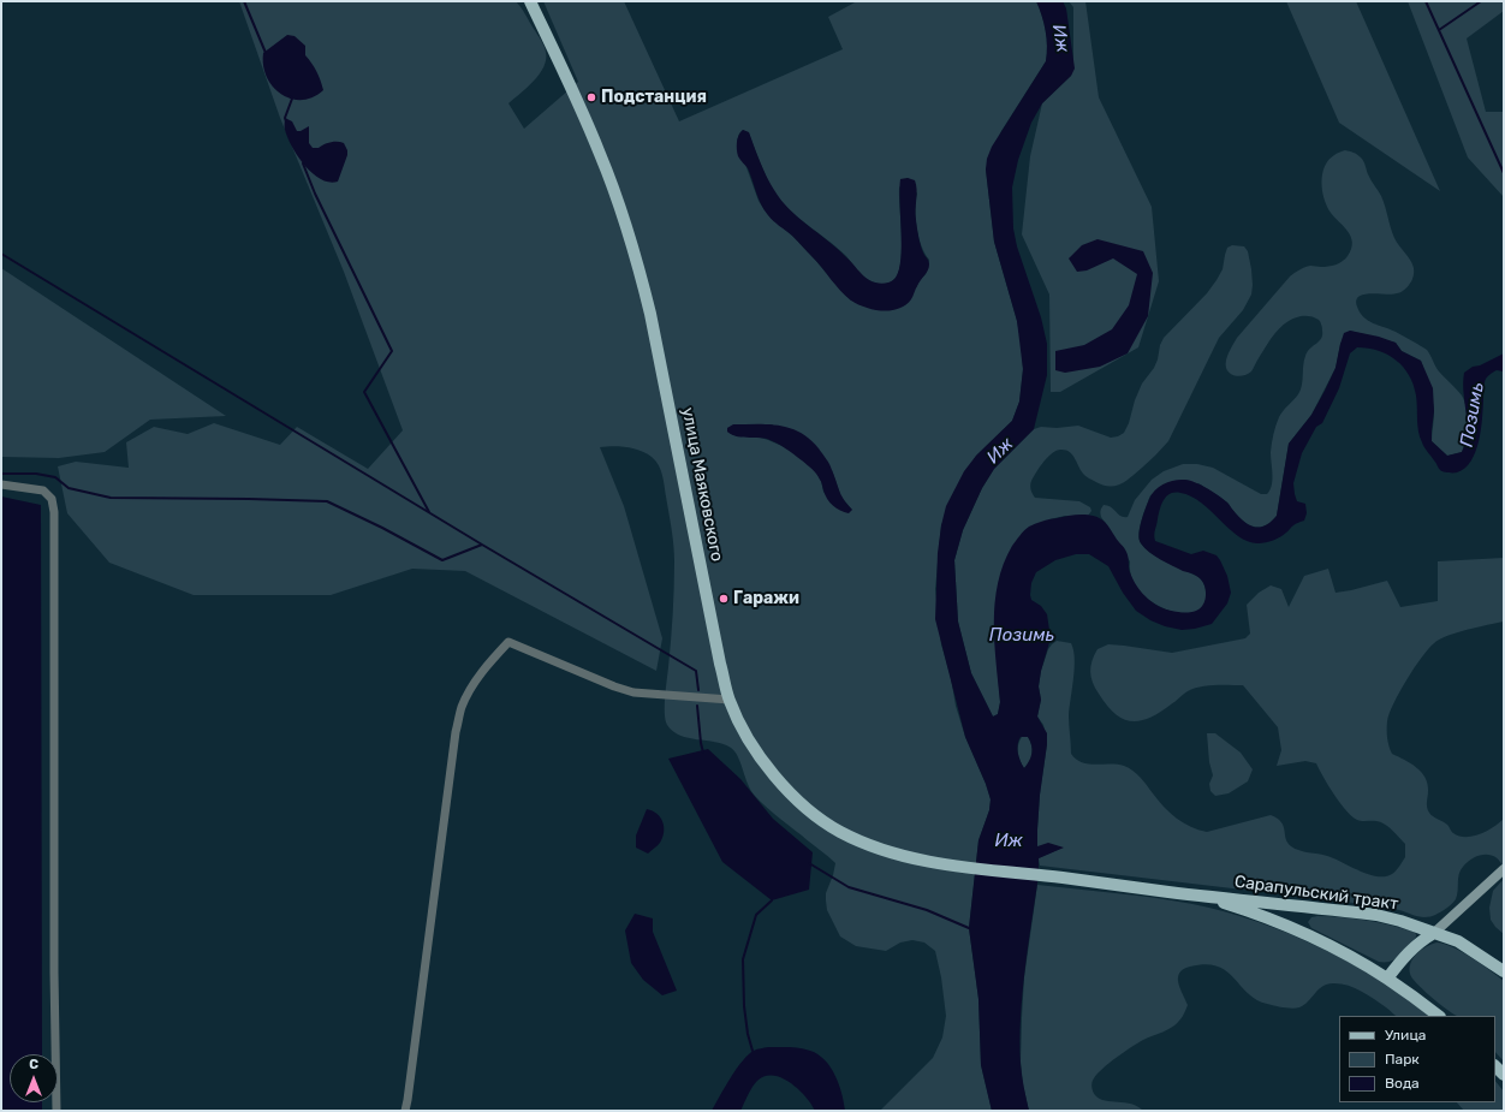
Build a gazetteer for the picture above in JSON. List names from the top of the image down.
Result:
{
  "streets": {
    "main road": ["улица Маяковского", "Сарапульский тракт"]
  },
  "crossings": [
    ["улица Маяковского", "Сарапульский тракт"]
  ],
  "water": ["Иж", "Позимь"],
  "places": ["Подстанция", "Гаражи"],
  "legend": ["Улица", "Парк", "Вода"],
  "north": "top"
}
